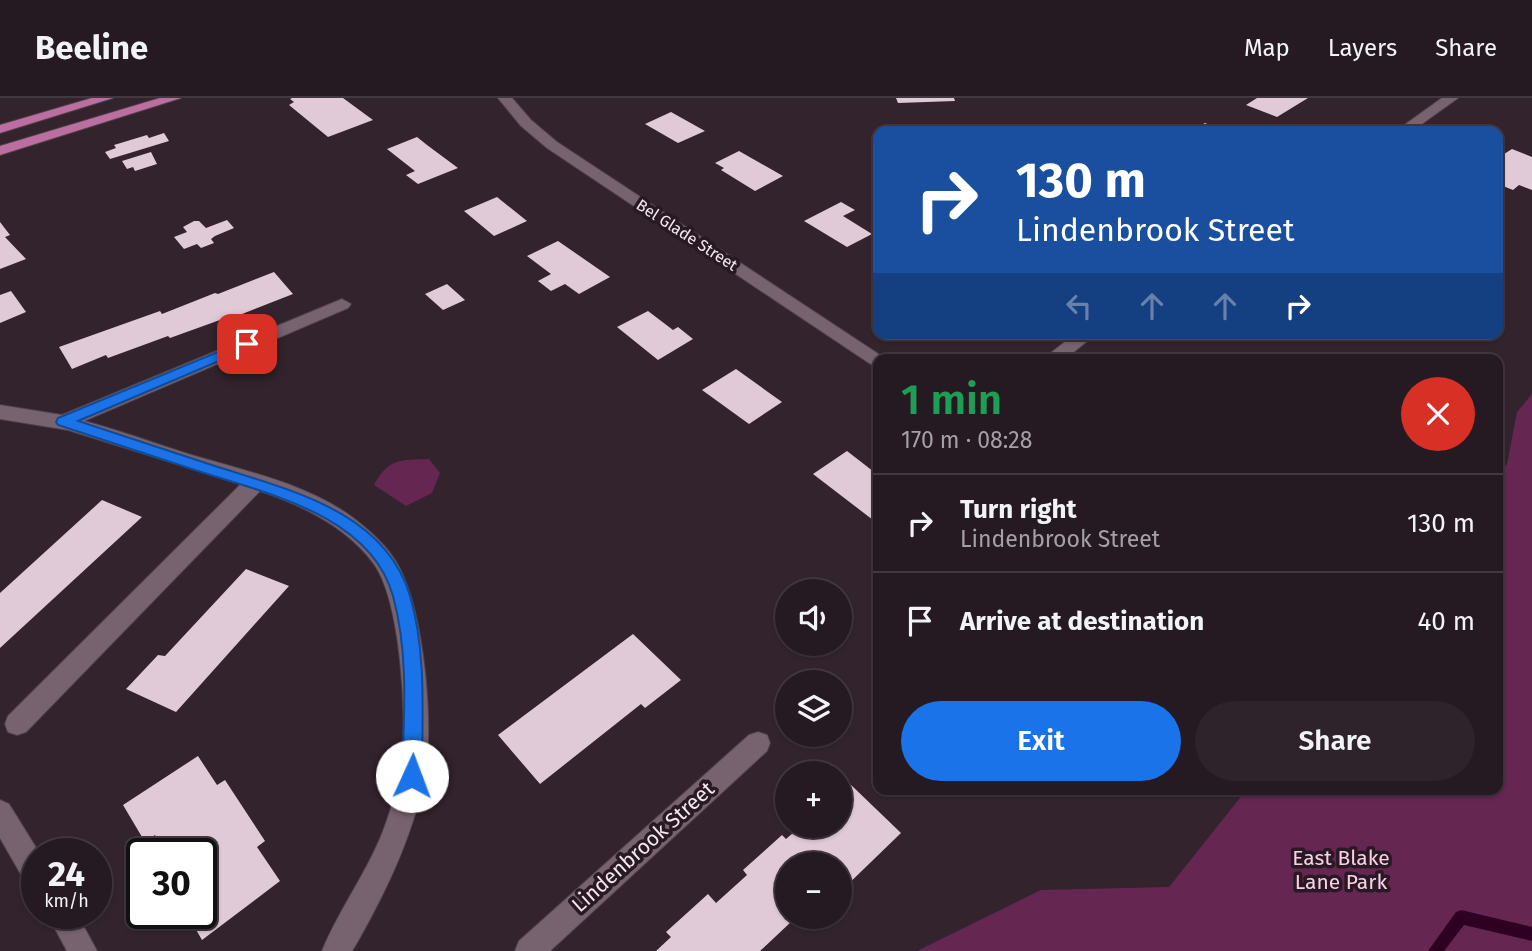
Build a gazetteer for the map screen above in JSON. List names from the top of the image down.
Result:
{
  "streets": {
    "street": ["Bel Glade Street", "Lindenbrook Street"]
  },
  "parks": ["East Blake Lane Park"],
  "page": {
    "header": "Beeline",
    "nav": ["Map", "Layers", "Share"],
    "turn": ["130 m", "Lindenbrook Street"],
    "heading": ["1 min", "170 m · 08:28"],
    "list": [
      {
        "name": "Turn right",
        "note": "Lindenbrook Street",
        "value": "130 m"
      },
      {
        "name": "Arrive at destination",
        "value": "40 m"
      }
    ],
    "map_buttons": ["+", "−"],
    "buttons": ["Exit", "Share"],
    "speed": "24 km/h",
    "limit": "30"
  }
}
